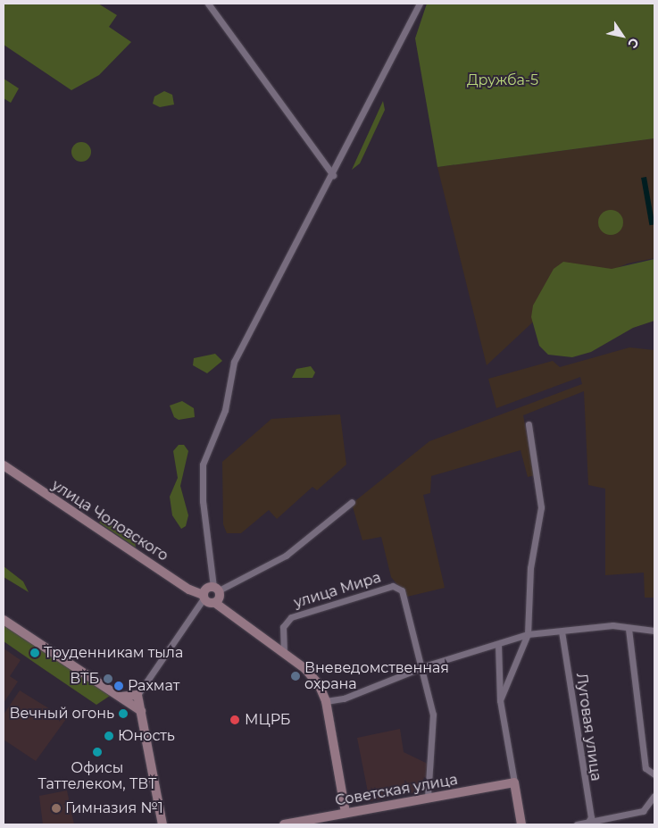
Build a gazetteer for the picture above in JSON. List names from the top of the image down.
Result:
{
  "streets": {
    "street": [
      "улица Чоловского",
      "улица Мира",
      "Луговая улица",
      "Советская улица"
    ]
  },
  "parks": ["Дружба-5"],
  "places": [
    "Труденникам тыла",
    "Вневедомственная охрана",
    "ВТБ",
    "Рахмат",
    "Вечный огонь",
    "МЦРБ",
    "Юность",
    "Офисы Таттелеком, ТВТ",
    "Гимназия №1"
  ],
  "north": "bottom right"
}
